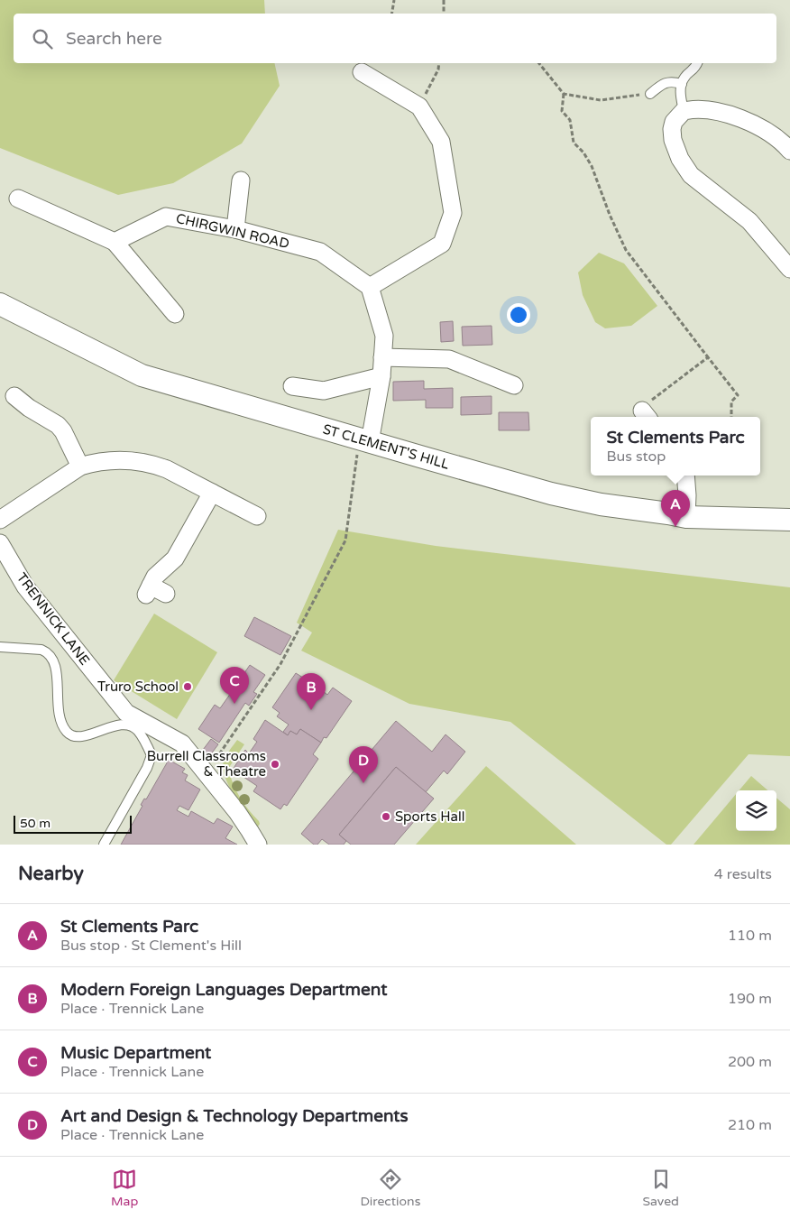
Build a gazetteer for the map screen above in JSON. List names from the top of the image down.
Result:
{
  "streets": {
    "street": ["CHIRGWIN ROAD", "ST CLEMENT'S HILL", "TRENNICK LANE"]
  },
  "places": ["Truro School", "Burrell Classrooms & Theatre", "Sports Hall"],
  "scale_bar": "50 m",
  "page": {
    "search": "Search here",
    "popup": ["St Clements Parc", "Bus stop"],
    "pins": [
      "A",
      "C",
      "B",
      "D"
    ],
    "scale": "50 m",
    "heading": ["Nearby", "4 results"],
    "list": [
      {
        "mark": "A",
        "name": "St Clements Parc",
        "note": "Bus stop · St Clement's Hill",
        "value": "110 m"
      },
      {
        "mark": "B",
        "name": "Modern Foreign Languages Department",
        "note": "Place · Trennick Lane",
        "value": "190 m"
      },
      {
        "mark": "C",
        "name": "Music Department",
        "note": "Place · Trennick Lane",
        "value": "200 m"
      },
      {
        "mark": "D",
        "name": "Art and Design & Technology Departments",
        "note": "Place · Trennick Lane",
        "value": "210 m"
      }
    ],
    "nav": ["Map", "Directions", "Saved"]
  }
}
